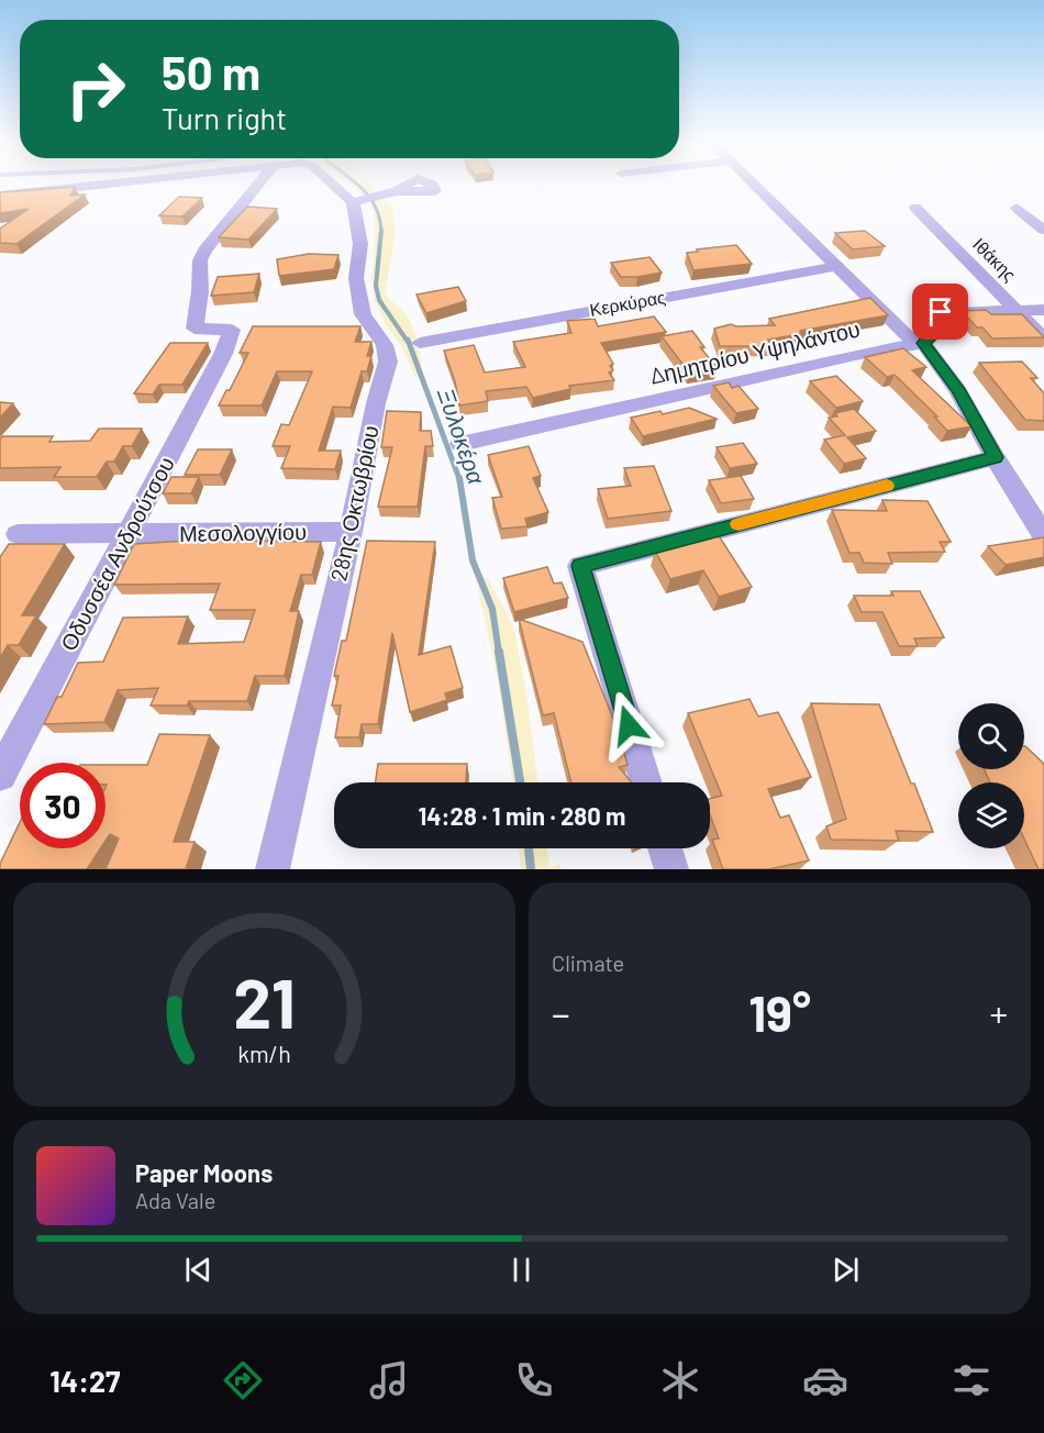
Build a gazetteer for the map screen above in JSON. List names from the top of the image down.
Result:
{
  "streets": {
    "street": [
      "Ιθάκης",
      "Κερκύρας",
      "Δημητρίου Υψηλάντου",
      "28ης Οκτωβρίου",
      "Μεσολογγίου",
      "Οδυσσέα Ανδρούτσου"
    ]
  },
  "crossings": [
    ["28ης Οκτωβρίου", "Μεσολογγίου"],
    ["Μεσολογγίου", "Οδυσσέα Ανδρούτσου"]
  ],
  "water": ["Ξυλοκέρα"],
  "page": {
    "turn": ["50 m", "Turn right"],
    "limit": "30",
    "trip": "14:28 · 1 min · 280 m",
    "tile": "Climate",
    "heat": ["−", "19°", "+"],
    "song": ["Paper Moons", "Ada Vale"],
    "tabs": "14:27",
    "gauge": ["21", "km/h"]
  }
}
